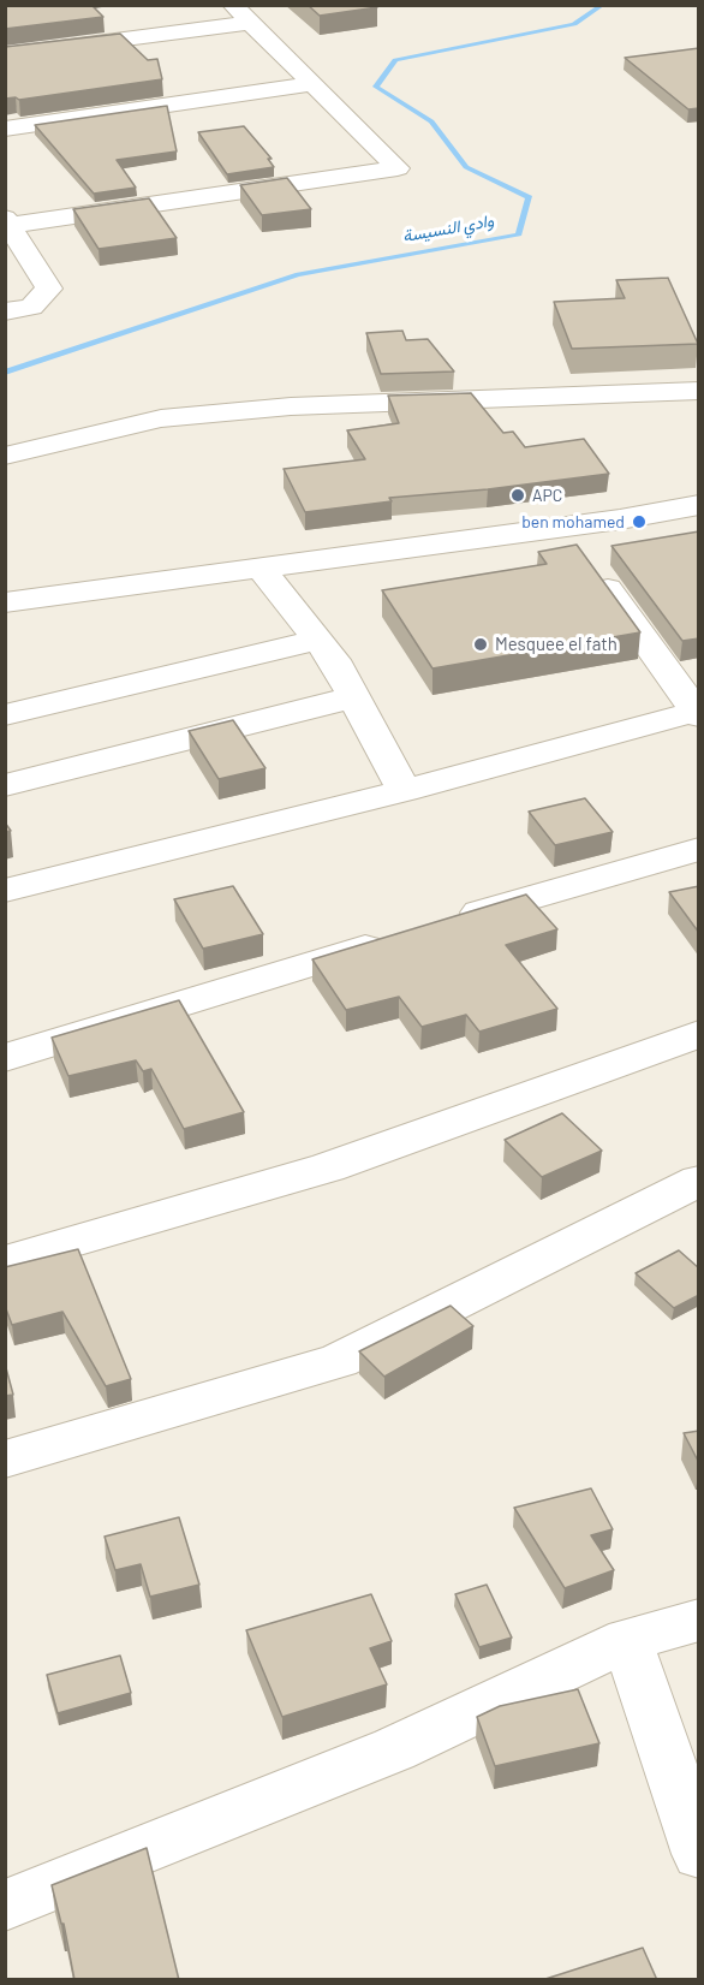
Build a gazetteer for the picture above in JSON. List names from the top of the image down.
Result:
{
  "water": ["وادي النسيسة"],
  "places": ["APC", "ben mohamed", "Mesquee el fath"]
}
